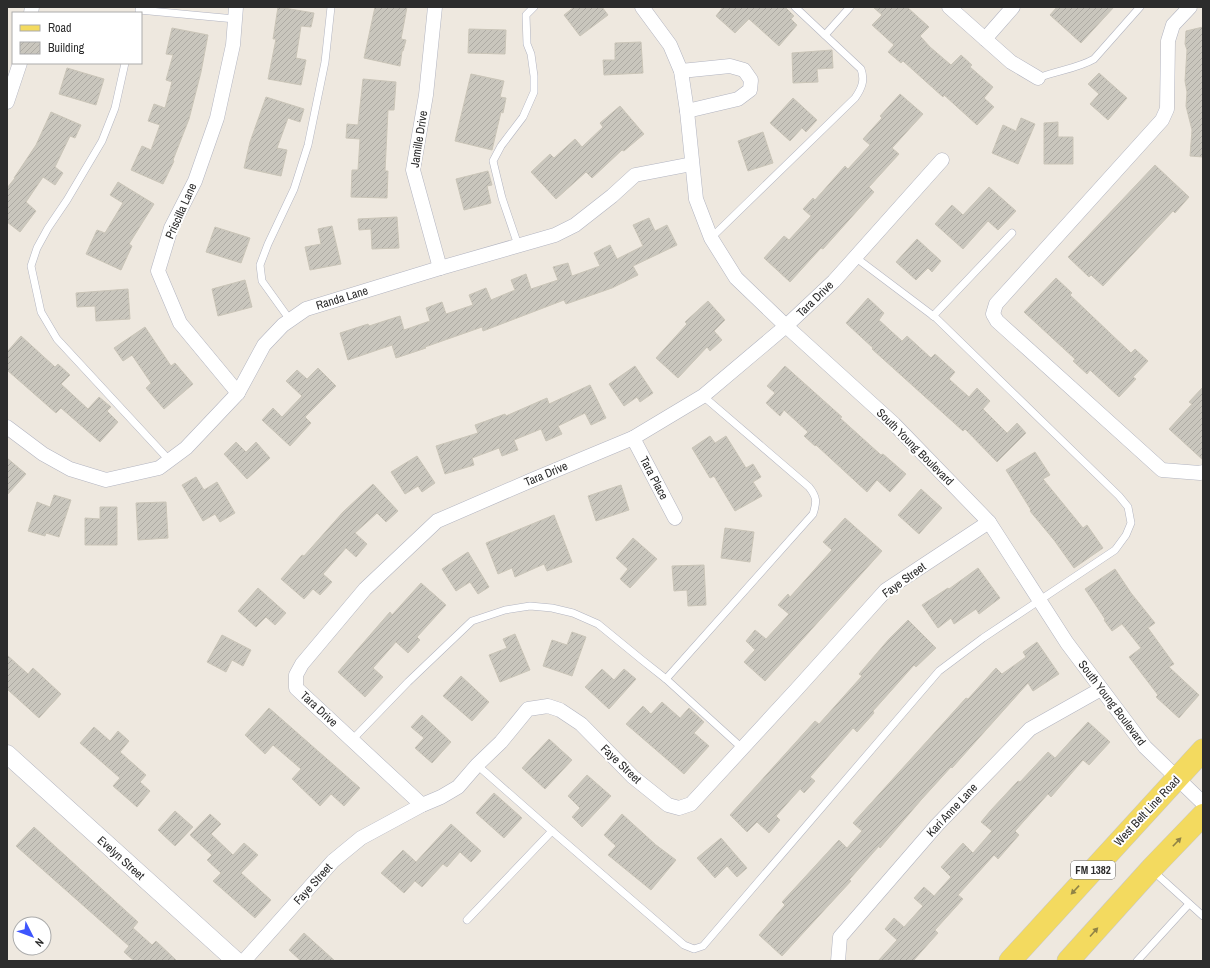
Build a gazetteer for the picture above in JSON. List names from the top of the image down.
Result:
{
  "streets": {
    "main road": ["West Belt Line Road", "FM 1382"],
    "street": [
      "Jamille Drive",
      "Priscilla Lane",
      "Randa Lane",
      "Tara Drive",
      "South Young Boulevard",
      "Tara Place",
      "Faye Street",
      "Kari Anne Lane",
      "Evelyn Street"
    ]
  },
  "crossings": [
    ["Jamille Drive", "Randa Lane"],
    ["Priscilla Lane", "Randa Lane"],
    ["Randa Lane", "South Young Boulevard"],
    ["Tara Drive", "South Young Boulevard"],
    ["Tara Drive", "Tara Place"],
    ["Tara Drive", "Faye Street"],
    ["South Young Boulevard", "Faye Street"],
    ["South Young Boulevard", "Kari Anne Lane"],
    ["South Young Boulevard", "West Belt Line Road"]
  ],
  "legend": ["Road", "Building"],
  "north": "bottom right"
}
